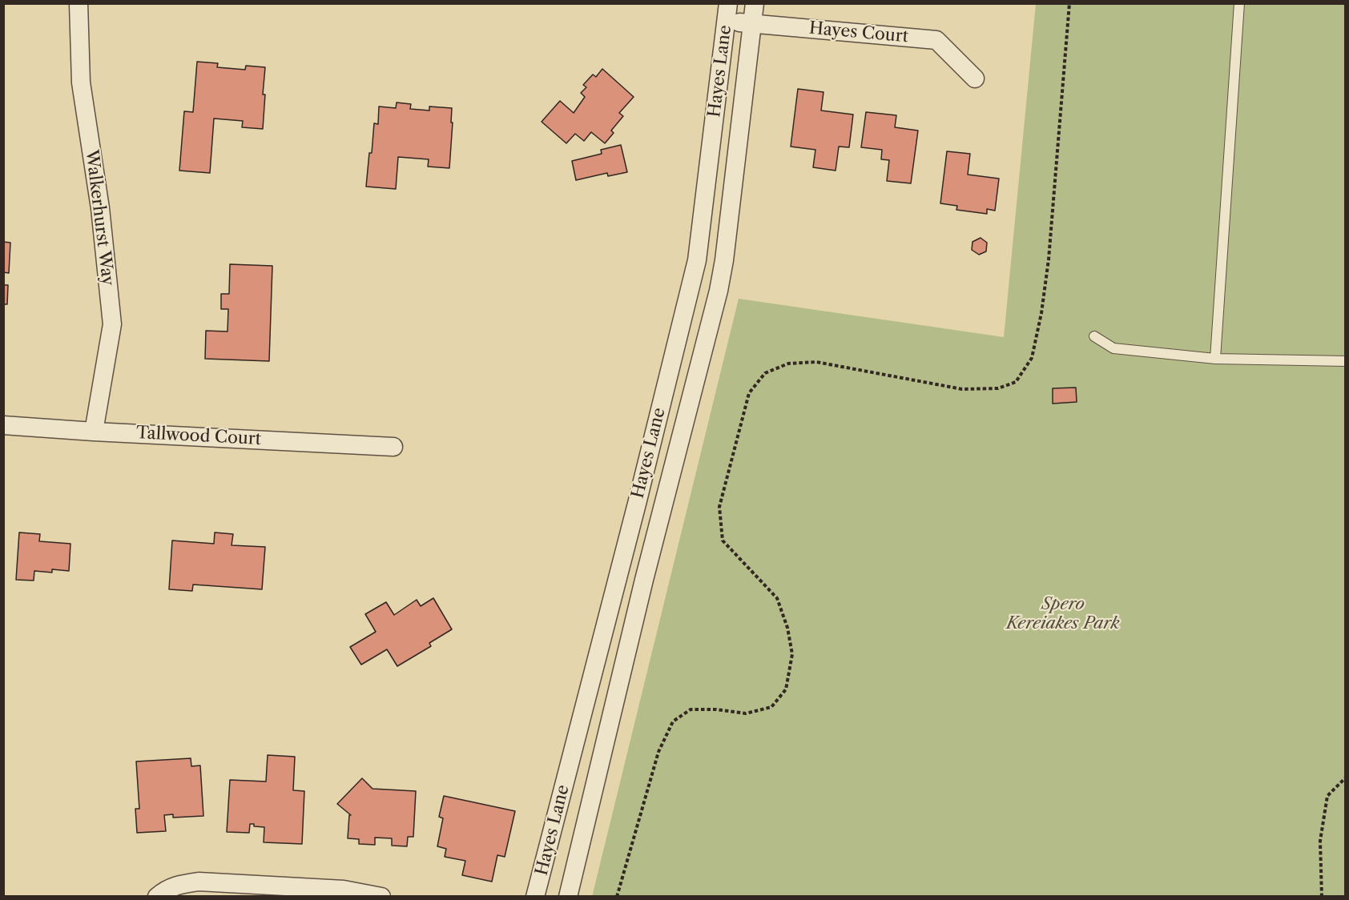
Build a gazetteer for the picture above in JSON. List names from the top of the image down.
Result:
{
  "streets": {
    "street": [
      "Hayes Court",
      "Hayes Lane",
      "Walkerhurst Way",
      "Tallwood Court"
    ]
  },
  "crossings": [
    ["Hayes Court", "Hayes Lane"],
    ["Walkerhurst Way", "Tallwood Court"]
  ],
  "parks": ["Spero Kereiakes Park"]
}
